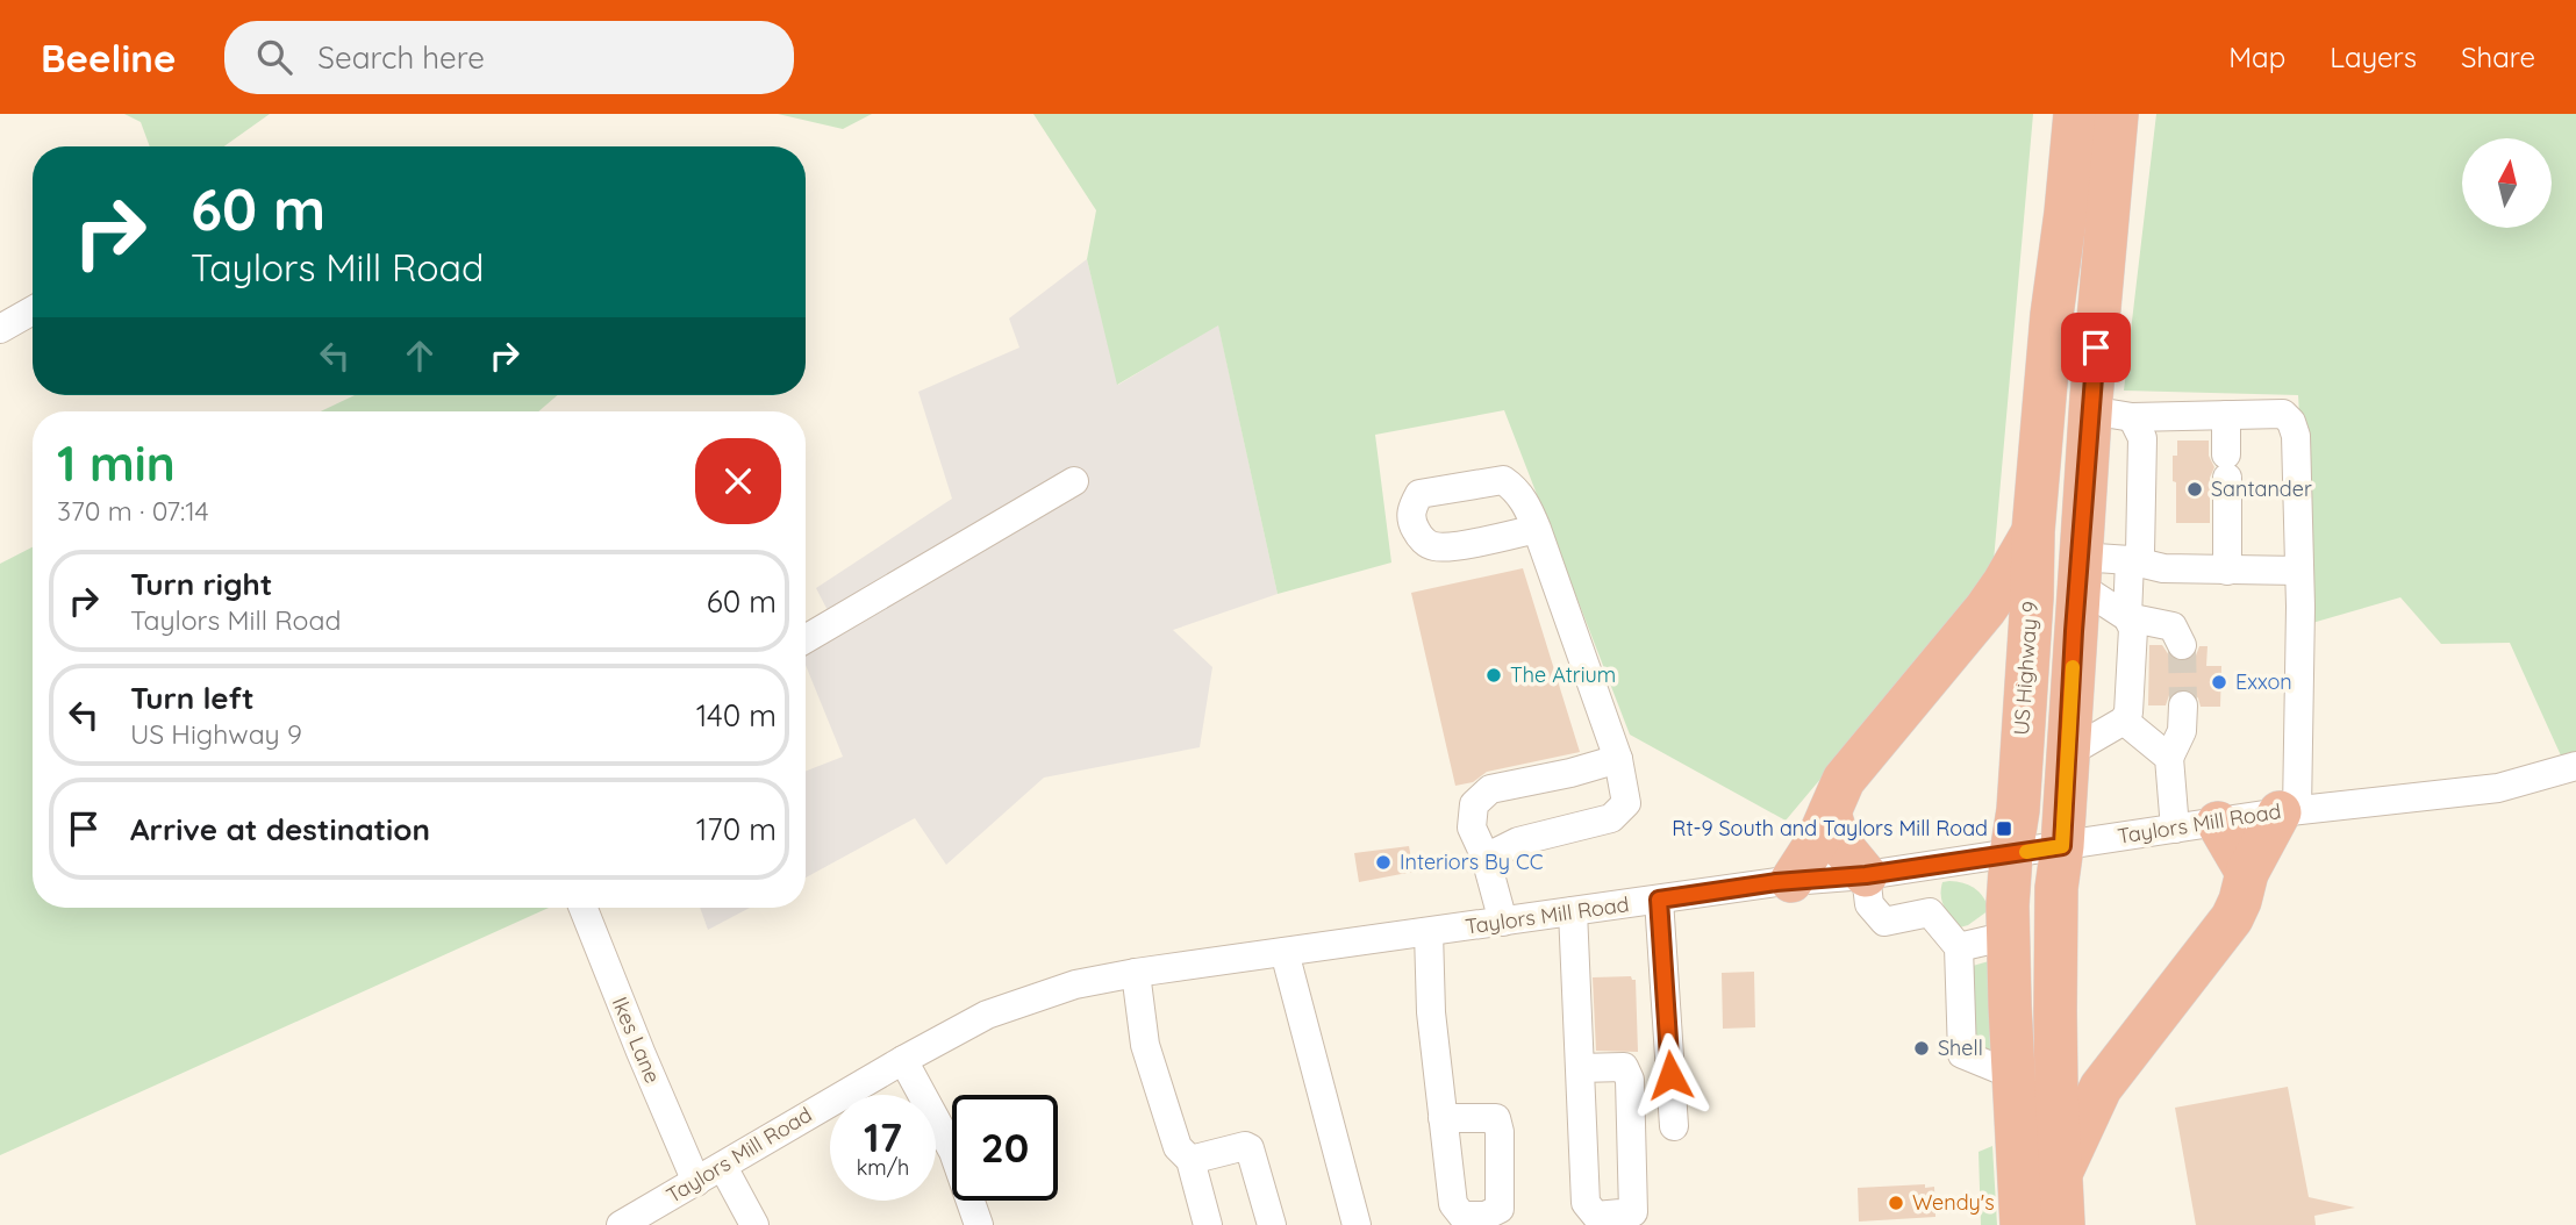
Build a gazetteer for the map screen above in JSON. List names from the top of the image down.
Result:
{
  "streets": {
    "highway": ["US Highway 9"],
    "street": ["Taylors Mill Road", "Ikes Lane"]
  },
  "crossings": [
    ["US Highway 9", "Taylors Mill Road"],
    ["Taylors Mill Road", "Ikes Lane"]
  ],
  "places": {
    "other": [
      "Santander",
      "The Atrium",
      "Exxon",
      "Interiors By CC",
      "Shell",
      "Wendy's"
    ],
    "transit": ["Rt-9 South and Taylors Mill Road"]
  },
  "north": "top",
  "page": {
    "header": "Beeline",
    "search": "Search here",
    "nav": ["Map", "Layers", "Share"],
    "turn": ["60 m", "Taylors Mill Road"],
    "heading": ["1 min", "370 m · 07:14"],
    "list": [
      {
        "name": "Turn right",
        "note": "Taylors Mill Road",
        "value": "60 m"
      },
      {
        "name": "Turn left",
        "note": "US Highway 9",
        "value": "140 m"
      },
      {
        "name": "Arrive at destination",
        "value": "170 m"
      }
    ],
    "speed": "17 km/h",
    "limit": "20"
  }
}
